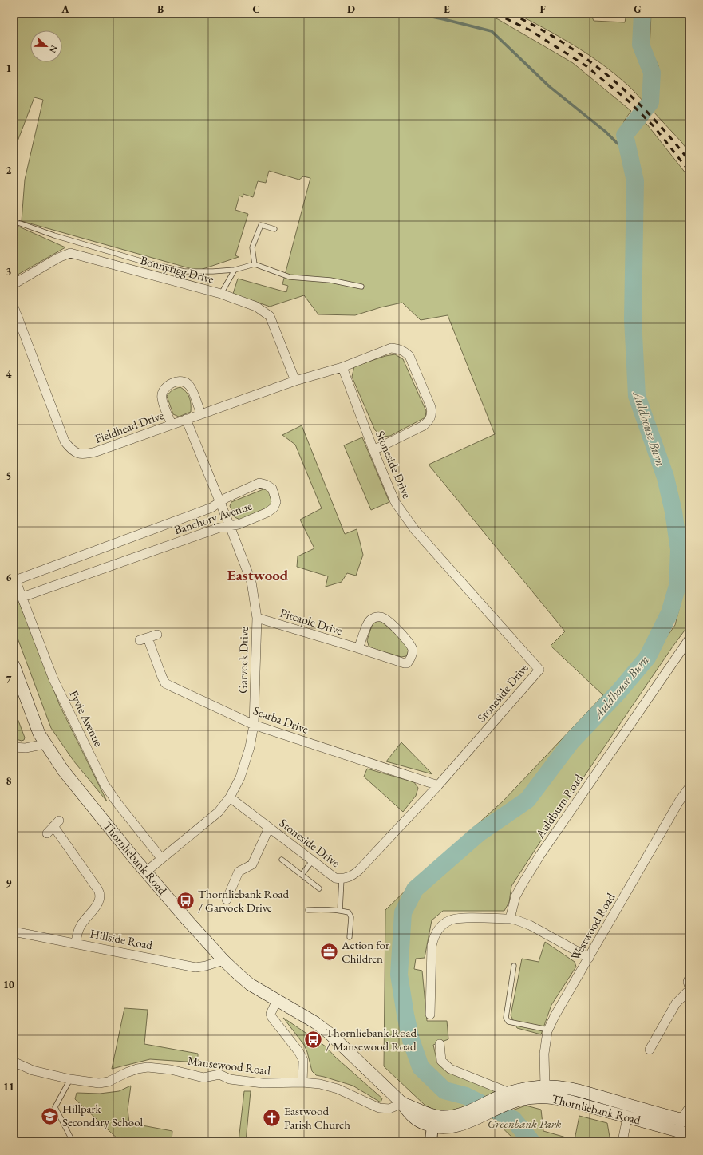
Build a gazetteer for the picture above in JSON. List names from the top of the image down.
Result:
{
  "streets": {
    "main road": ["Thornliebank Road"],
    "street": [
      "Bonnyrigg Drive",
      "Fieldhead Drive",
      "Stoneside Drive",
      "Banchory Avenue",
      "Pitcaple Drive",
      "Garvock Drive",
      "Fyvie Avenue",
      "Scarba Drive",
      "Auldburn Road",
      "Westwood Road",
      "Hillside Road",
      "Mansewood Road"
    ]
  },
  "crossings": [
    ["Bonnyrigg Drive", "Fieldhead Drive"],
    ["Fieldhead Drive", "Stoneside Drive"],
    ["Fieldhead Drive", "Garvock Drive"],
    ["Stoneside Drive", "Garvock Drive"],
    ["Stoneside Drive", "Scarba Drive"],
    ["Banchory Avenue", "Garvock Drive"],
    ["Banchory Avenue", "Fyvie Avenue"],
    ["Pitcaple Drive", "Garvock Drive"],
    ["Garvock Drive", "Fyvie Avenue"],
    ["Garvock Drive", "Scarba Drive"],
    ["Garvock Drive", "Thornliebank Road"],
    ["Thornliebank Road", "Westwood Road"],
    ["Thornliebank Road", "Hillside Road"],
    ["Thornliebank Road", "Mansewood Road"]
  ],
  "districts": ["Eastwood"],
  "water": ["Auldhouse Burn"],
  "parks": ["Greenbank Park"],
  "places": {
    "bus stop": ["Thornliebank Road / Garvock Drive", "Thornliebank Road / Mansewood Road"],
    "office": ["Action for Children"],
    "school or university": ["Hillpark Secondary School"],
    "church": ["Eastwood Parish Church"]
  },
  "north": "right",
  "grid": {
    "columns": [
      "A",
      "B",
      "C",
      "D",
      "E",
      "F",
      "G"
    ],
    "rows": [
      "1",
      "2",
      "3",
      "4",
      "5",
      "6",
      "7",
      "8",
      "9",
      "10",
      "11"
    ]
  }
}
